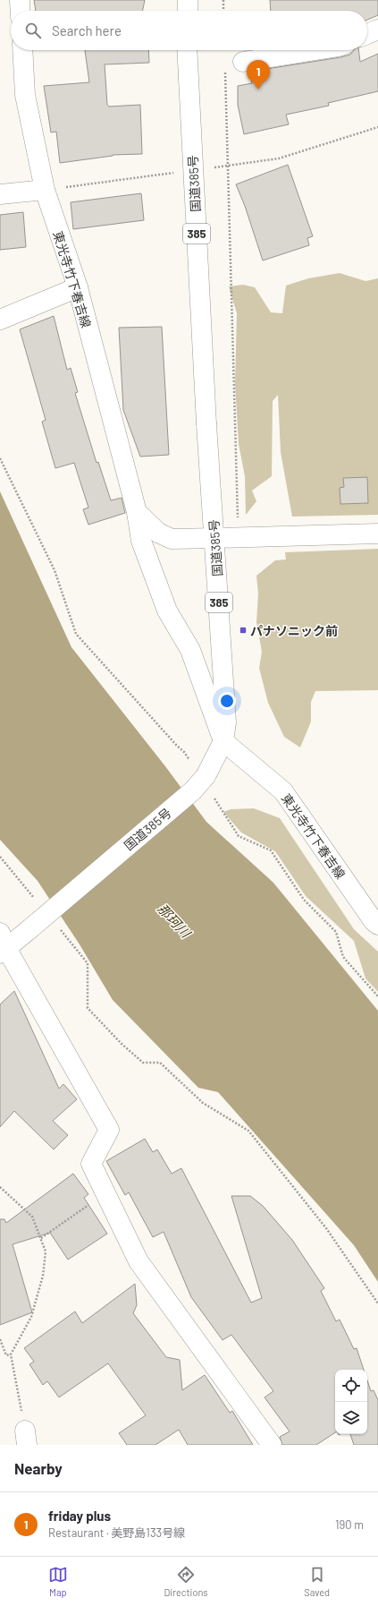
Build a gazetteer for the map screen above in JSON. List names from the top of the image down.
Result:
{
  "streets": {
    "main road": ["国道385号", "385", "東光寺竹下春吉線"]
  },
  "crossings": [
    ["国道385号", "東光寺竹下春吉線"]
  ],
  "water": ["那珂川"],
  "places": {
    "transit": ["パナソニック前"]
  },
  "page": {
    "search": "Search here",
    "pins": "1",
    "heading": "Nearby",
    "list": [
      {
        "mark": "1",
        "name": "friday plus",
        "note": "Restaurant · 美野島133号線",
        "value": "190 m"
      }
    ],
    "nav": ["Map", "Directions", "Saved"]
  }
}
